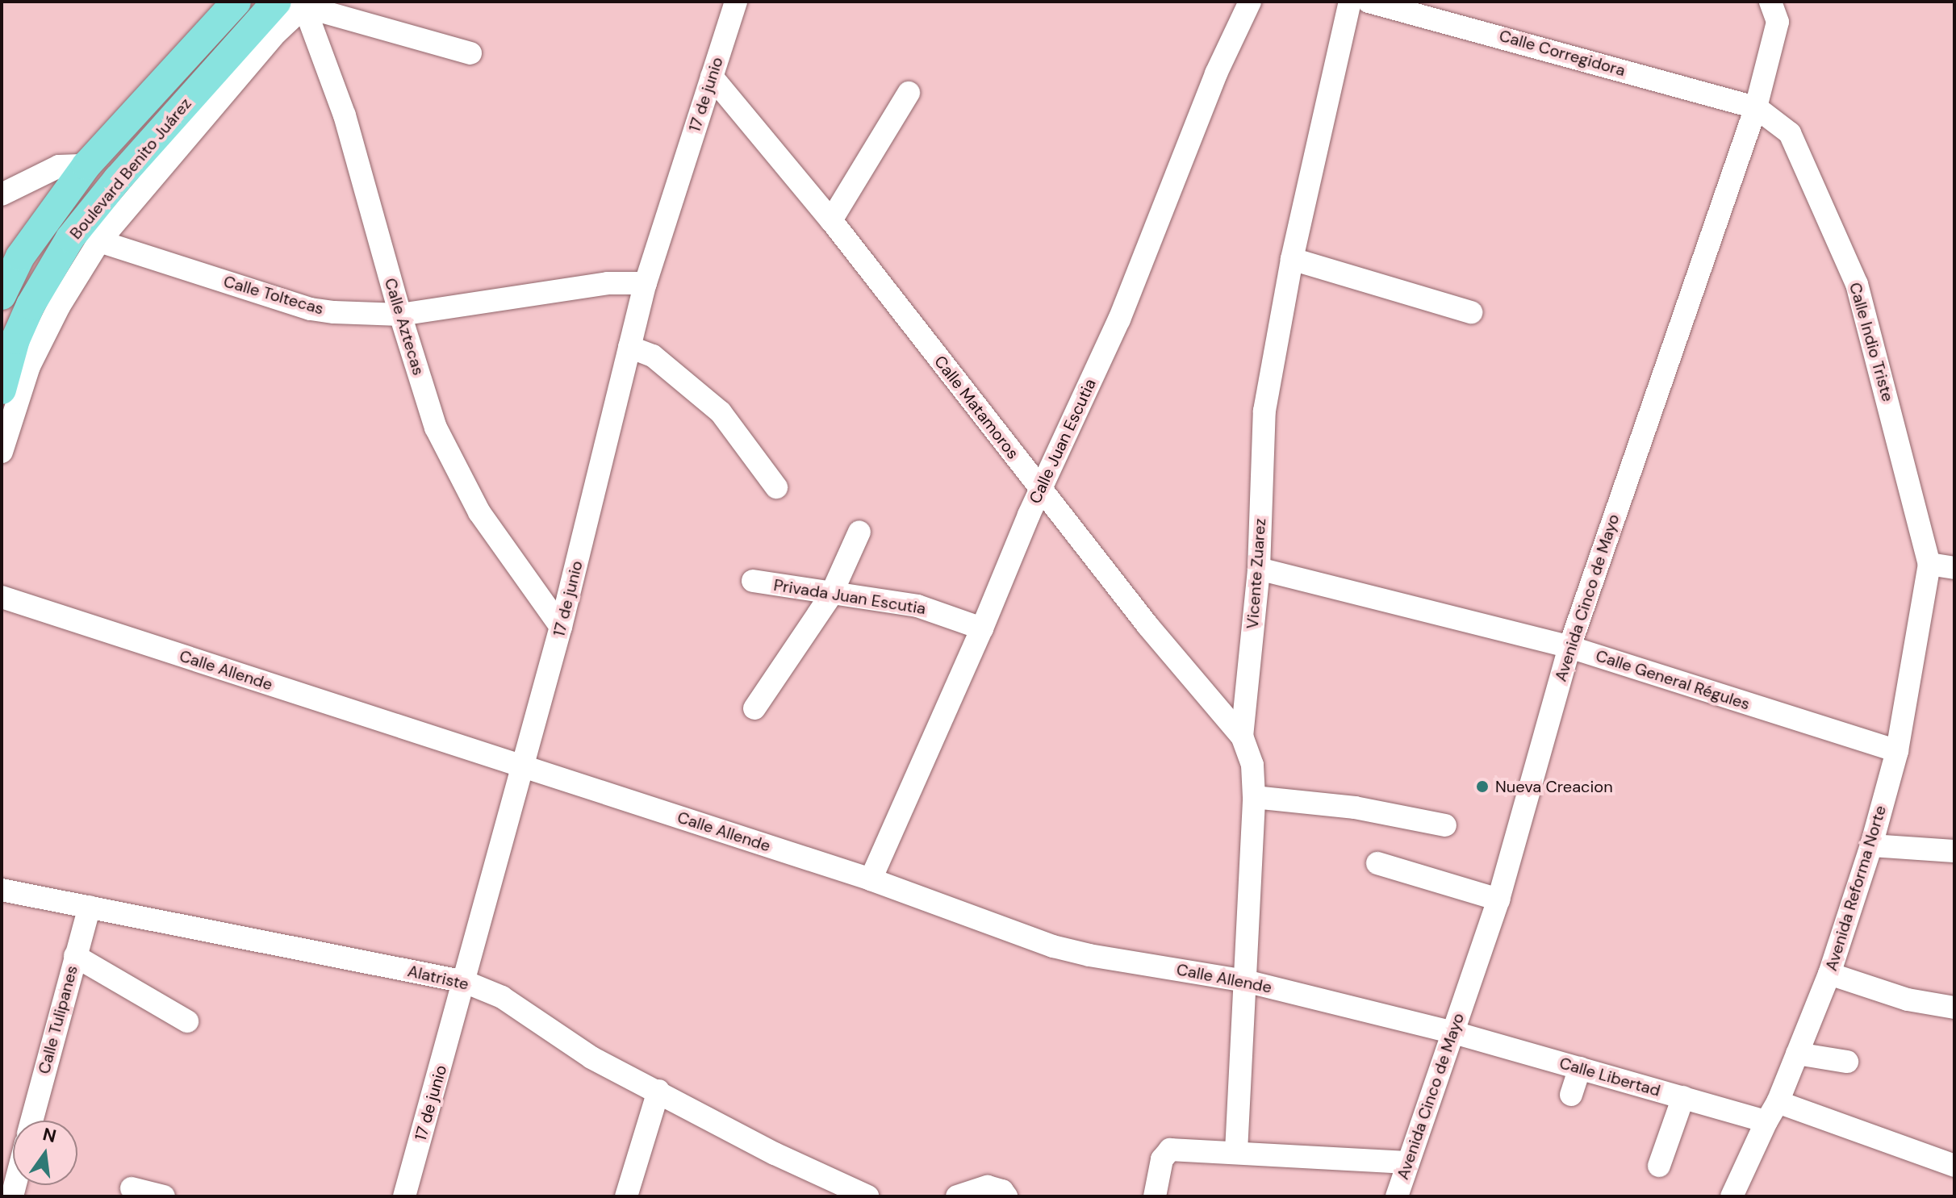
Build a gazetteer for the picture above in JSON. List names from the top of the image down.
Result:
{
  "streets": {
    "main road": ["Boulevard Benito Juárez"],
    "street": [
      "Calle Corregidora",
      "17 de junio",
      "Calle Toltecas",
      "Calle Aztecas",
      "Calle Indio Triste",
      "Calle Matamoros",
      "Calle Juan Escutia",
      "Vicente Zuarez",
      "Privada Juan Escutia",
      "Avenida Cinco de Mayo",
      "Calle Allende",
      "Calle General Régules",
      "Avenida Reforma Norte",
      "Alatriste",
      "Calle Tulipanes",
      "Calle Libertad"
    ]
  },
  "crossings": [
    ["Calle Corregidora", "Calle Indio Triste"],
    ["Calle Corregidora", "Avenida Cinco de Mayo"],
    ["17 de junio", "Calle Toltecas"],
    ["17 de junio", "Calle Aztecas"],
    ["17 de junio", "Calle Matamoros"],
    ["17 de junio", "Calle Allende"],
    ["17 de junio", "Alatriste"],
    ["Boulevard Benito Juárez", "Calle Aztecas"],
    ["Calle Toltecas", "Calle Aztecas"],
    ["Calle Indio Triste", "Avenida Cinco de Mayo"],
    ["Calle Indio Triste", "Avenida Reforma Norte"],
    ["Calle Matamoros", "Calle Juan Escutia"],
    ["Calle Matamoros", "Vicente Zuarez"],
    ["Calle Juan Escutia", "Privada Juan Escutia"],
    ["Calle Juan Escutia", "Calle Allende"],
    ["Vicente Zuarez", "Calle Allende"],
    ["Vicente Zuarez", "Calle General Régules"],
    ["Avenida Cinco de Mayo", "Calle Allende"],
    ["Avenida Cinco de Mayo", "Calle General Régules"],
    ["Avenida Cinco de Mayo", "Calle Libertad"],
    ["Calle Allende", "Calle Libertad"],
    ["Calle General Régules", "Avenida Reforma Norte"],
    ["Avenida Reforma Norte", "Calle Libertad"],
    ["Alatriste", "Calle Tulipanes"]
  ],
  "places": ["Nueva Creacion"],
  "north": "top"
}
